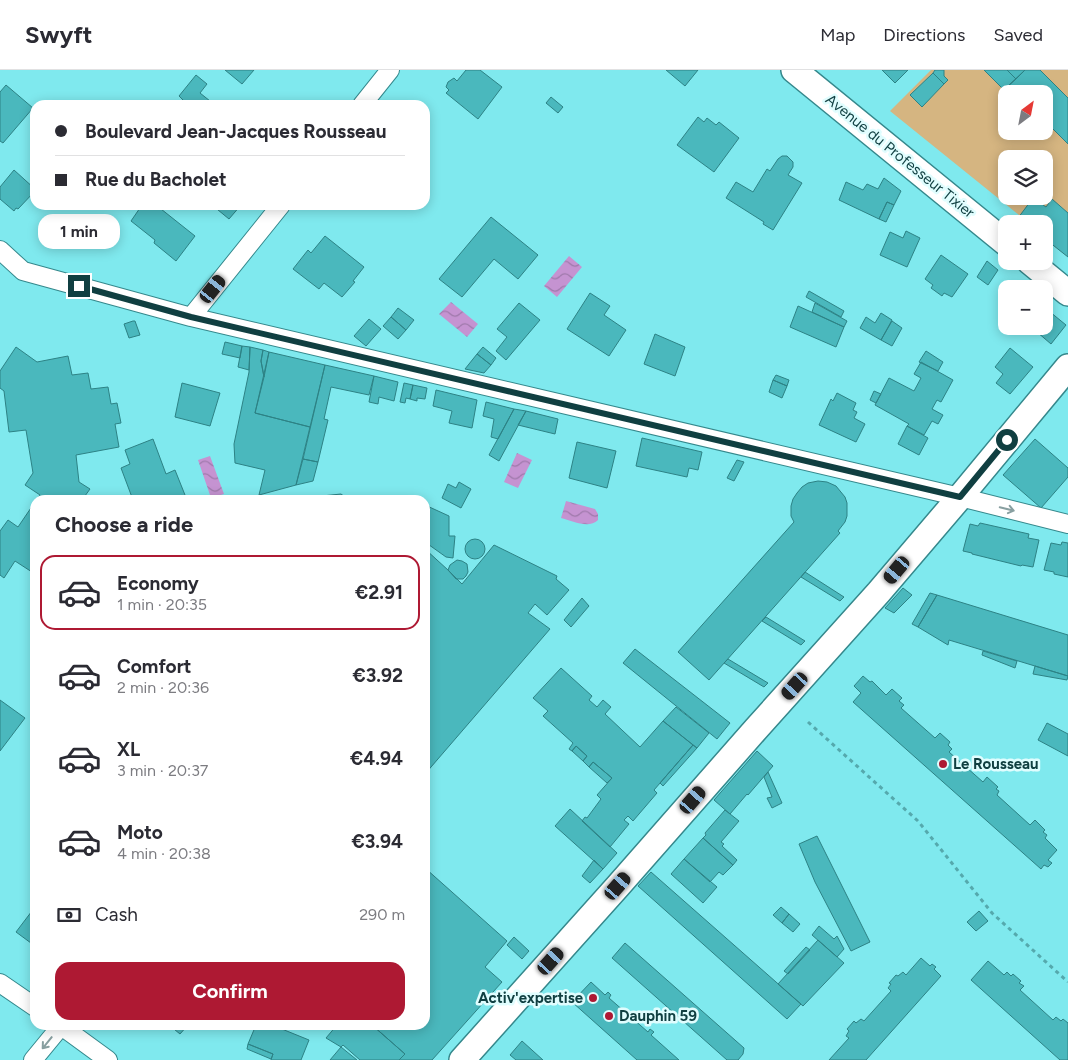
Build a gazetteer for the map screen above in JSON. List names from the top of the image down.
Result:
{
  "streets": {
    "main road": ["Avenue du Professeur Tixier"]
  },
  "places": ["Le Rousseau", "Activ'expertise", "Dauphin 59"],
  "north": "top right",
  "page": {
    "header": "Swyft",
    "nav": ["Map", "Directions", "Saved"],
    "map_buttons": ["+", "−"],
    "banner": ["Boulevard Jean-Jacques Rousseau", "Rue du Bacholet"],
    "bubble": "1 min",
    "heading": "Choose a ride",
    "list": [
      {
        "name": "Economy",
        "note": "1 min · 20:35",
        "value": "€2.91"
      },
      {
        "name": "Comfort",
        "note": "2 min · 20:36",
        "value": "€3.92"
      },
      {
        "name": "XL",
        "note": "3 min · 20:37",
        "value": "€4.94"
      },
      {
        "name": "Moto",
        "note": "4 min · 20:38",
        "value": "€3.94"
      }
    ],
    "pay": ["Cash", "290 m"],
    "buttons": "Confirm"
  }
}
